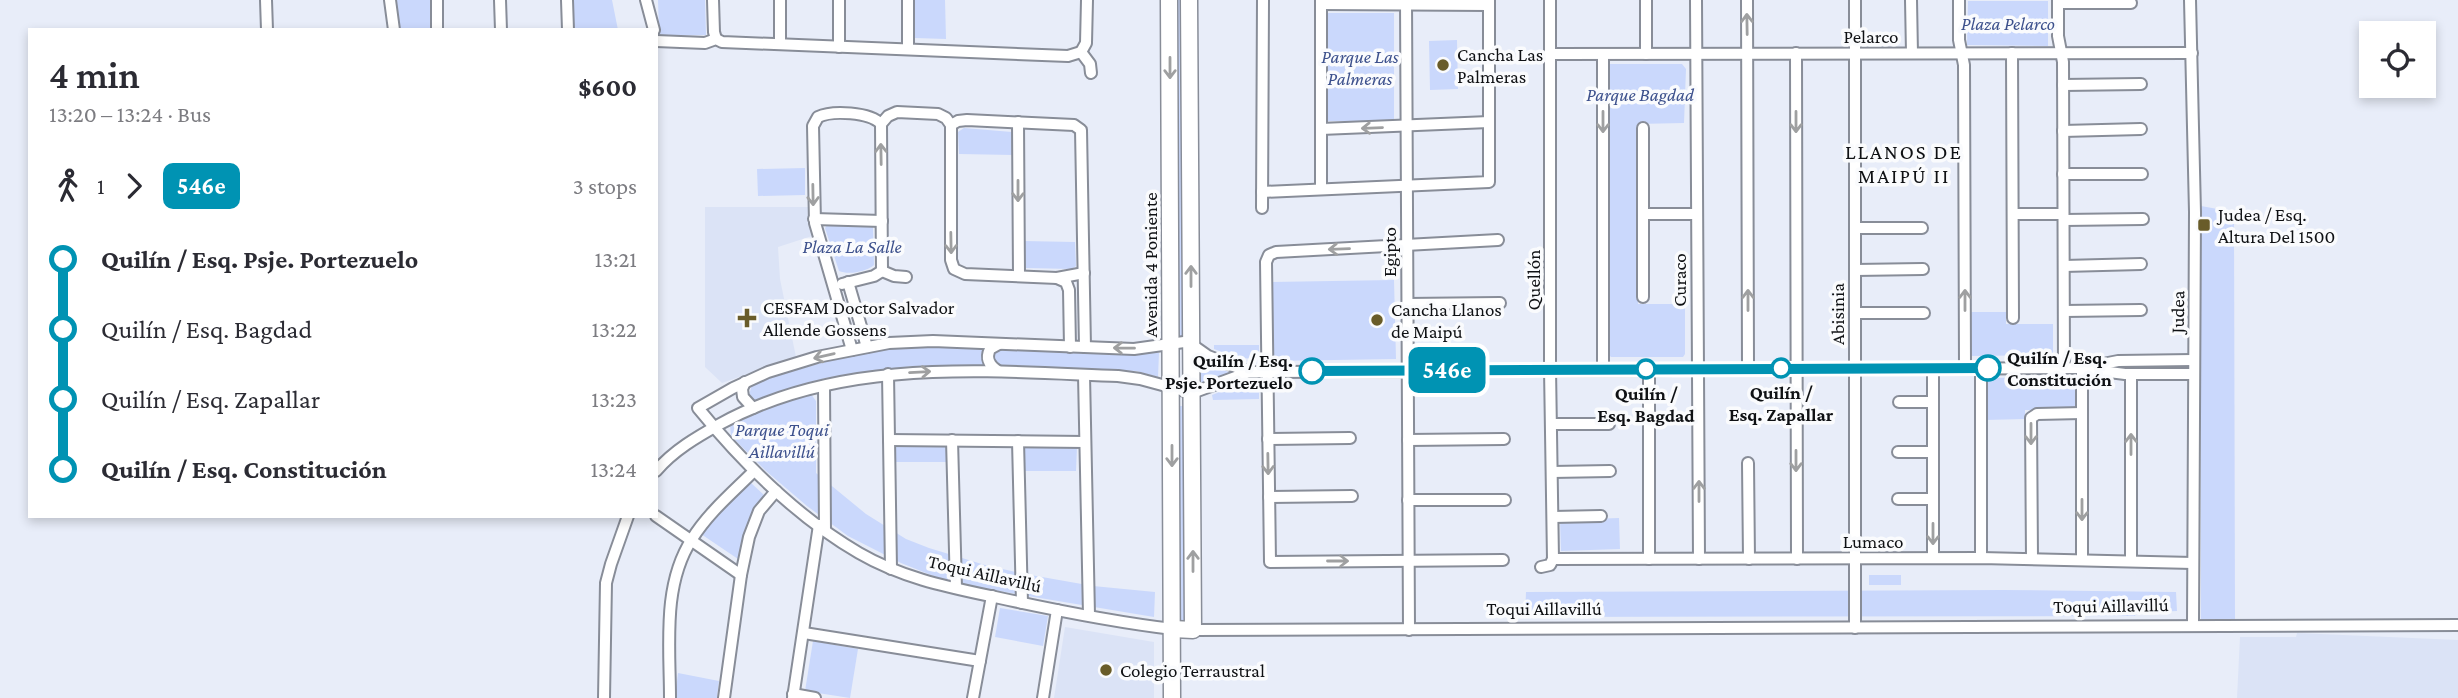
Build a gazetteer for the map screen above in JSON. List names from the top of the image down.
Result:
{
  "streets": {
    "street": [
      "Pelarco",
      "Egipto",
      "Avenida 4 Poniente",
      "Quellón",
      "Curaco",
      "Judea",
      "Abisinia",
      "Lumaco",
      "Toqui Aillavillú"
    ]
  },
  "crossings": [
    ["Pelarco", "Quellón"],
    ["Pelarco", "Curaco"],
    ["Pelarco", "Judea"],
    ["Pelarco", "Abisinia"],
    ["Egipto", "Toqui Aillavillú"],
    ["Avenida 4 Poniente", "Toqui Aillavillú"],
    ["Quellón", "Lumaco"],
    ["Curaco", "Lumaco"],
    ["Judea", "Lumaco"],
    ["Judea", "Toqui Aillavillú"],
    ["Abisinia", "Lumaco"],
    ["Abisinia", "Toqui Aillavillú"]
  ],
  "districts": ["LLANOS DE MAIPÚ II"],
  "parks": [
    "Plaza Pelarco",
    "Parque Las Palmeras",
    "Parque Bagdad",
    "Plaza La Salle",
    "Parque Toqui Aillavillú"
  ],
  "places": {
    "other": [
      "Cancha Las Palmeras",
      "Cancha Llanos de Maipú",
      "Quilín / Esq. Zapallar",
      "Quilín / Esq. Constitución",
      "Quilín / Esq. Bagdad",
      "Quilín / Esq. Psje. Portezuelo",
      "Colegio Terraustral"
    ],
    "transit": ["Judea / Esq. Altura Del 1500"],
    "health": ["CESFAM Doctor Salvador Allende Gossens"]
  },
  "lines": ["bus line 546e"],
  "page": {
    "on_map": "546e",
    "heading": ["4 min", "13:20 – 13:24 · Bus", "$600"],
    "legs": ["1", "546e", "3 stops"],
    "list": [
      {
        "name": "Quilín / Esq. Psje. Portezuelo",
        "value": "13:21"
      },
      {
        "name": "Quilín / Esq. Bagdad",
        "value": "13:22"
      },
      {
        "name": "Quilín / Esq. Zapallar",
        "value": "13:23"
      },
      {
        "name": "Quilín / Esq. Constitución",
        "value": "13:24"
      }
    ]
  }
}
